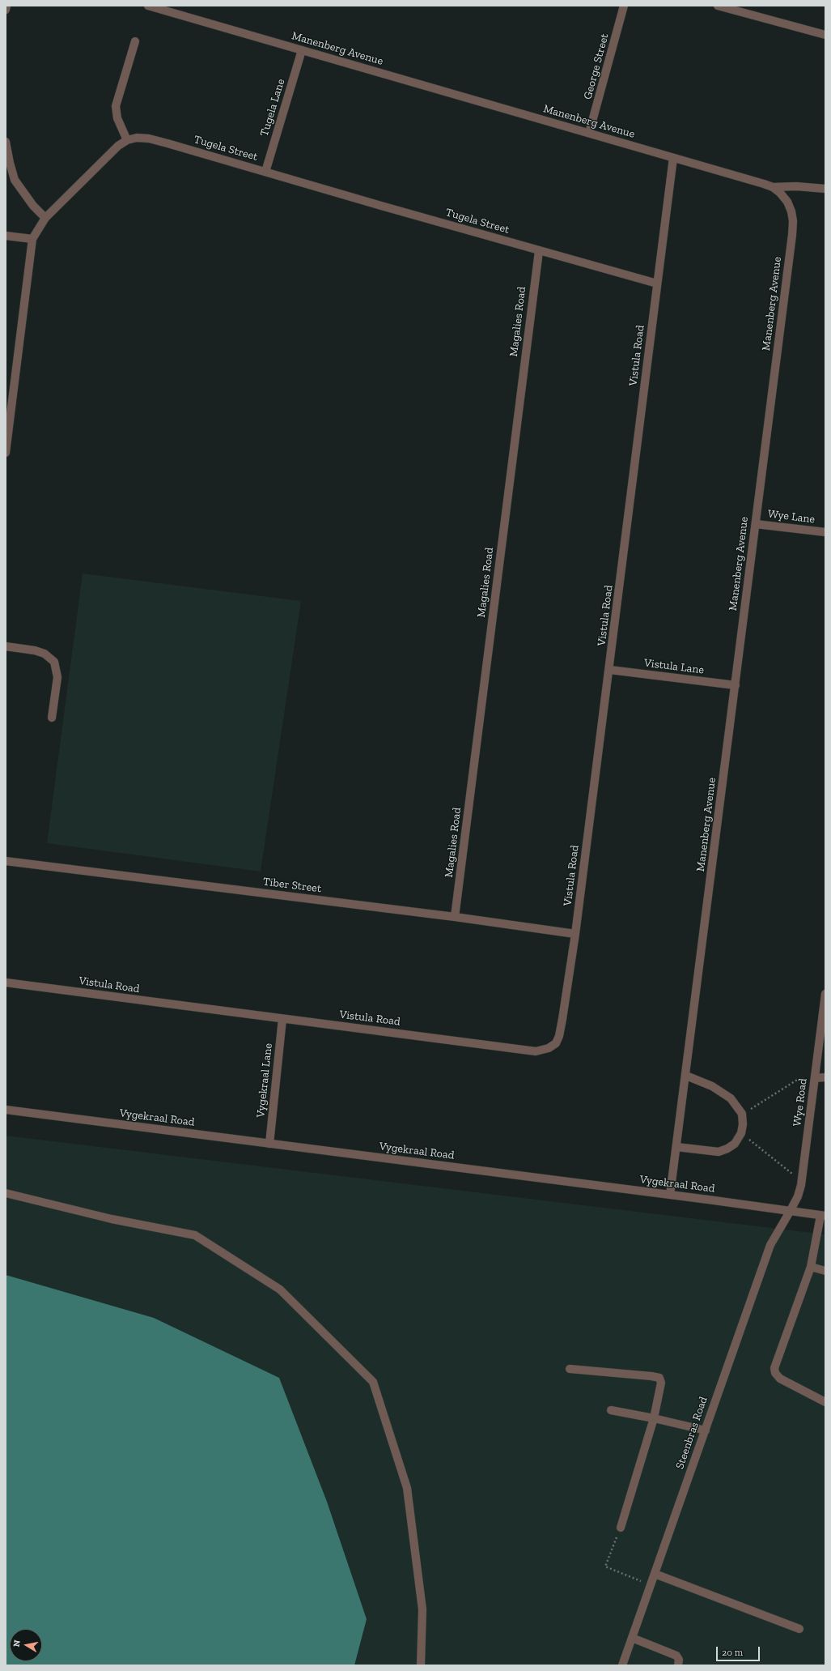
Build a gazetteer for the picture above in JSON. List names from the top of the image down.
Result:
{
  "streets": {
    "street": [
      "Manenberg Avenue",
      "George Street",
      "Tugela Lane",
      "Tugela Street",
      "Magalies Road",
      "Vistula Road",
      "Wye Lane",
      "Vistula Lane",
      "Tiber Street",
      "Vygekraal Lane",
      "Wye Road",
      "Vygekraal Road",
      "Steenbras Road"
    ]
  },
  "crossings": [
    ["Manenberg Avenue", "George Street"],
    ["Manenberg Avenue", "Tugela Lane"],
    ["Manenberg Avenue", "Vistula Road"],
    ["Manenberg Avenue", "Wye Lane"],
    ["Manenberg Avenue", "Vistula Lane"],
    ["Manenberg Avenue", "Vygekraal Road"],
    ["Tugela Lane", "Tugela Street"],
    ["Tugela Street", "Magalies Road"],
    ["Tugela Street", "Vistula Road"],
    ["Magalies Road", "Tiber Street"],
    ["Vistula Road", "Vistula Lane"],
    ["Vistula Road", "Tiber Street"],
    ["Vistula Road", "Vygekraal Lane"],
    ["Vygekraal Lane", "Vygekraal Road"],
    ["Wye Road", "Vygekraal Road"],
    ["Wye Road", "Steenbras Road"],
    ["Vygekraal Road", "Steenbras Road"]
  ],
  "scale_bar": "20 m",
  "north": "left"
}
